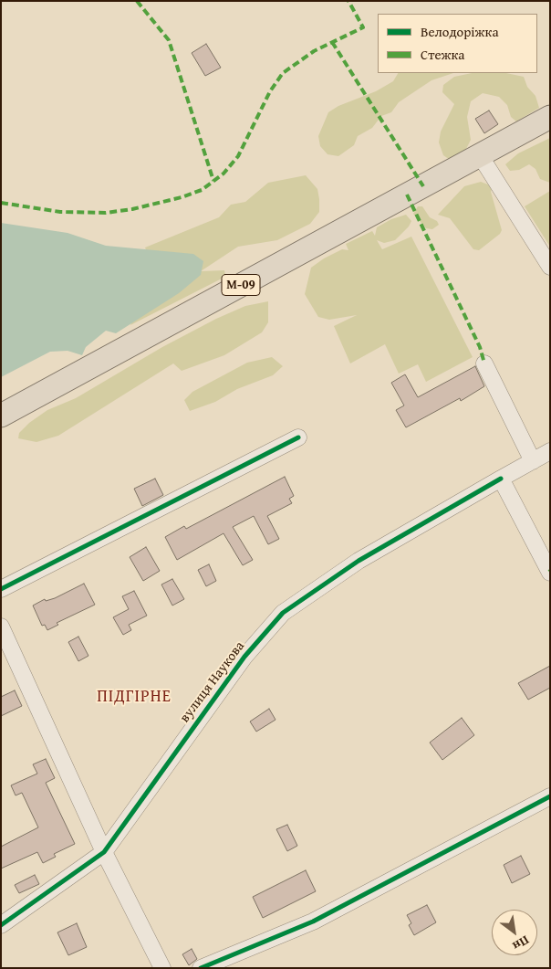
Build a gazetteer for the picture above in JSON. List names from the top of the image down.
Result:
{
  "streets": {
    "highway": ["М-09"],
    "street": ["вулиця Наукова"]
  },
  "districts": ["ПІДГІРНЕ"],
  "legend": ["Велодоріжка", "Стежка"],
  "north": "bottom right"
}
